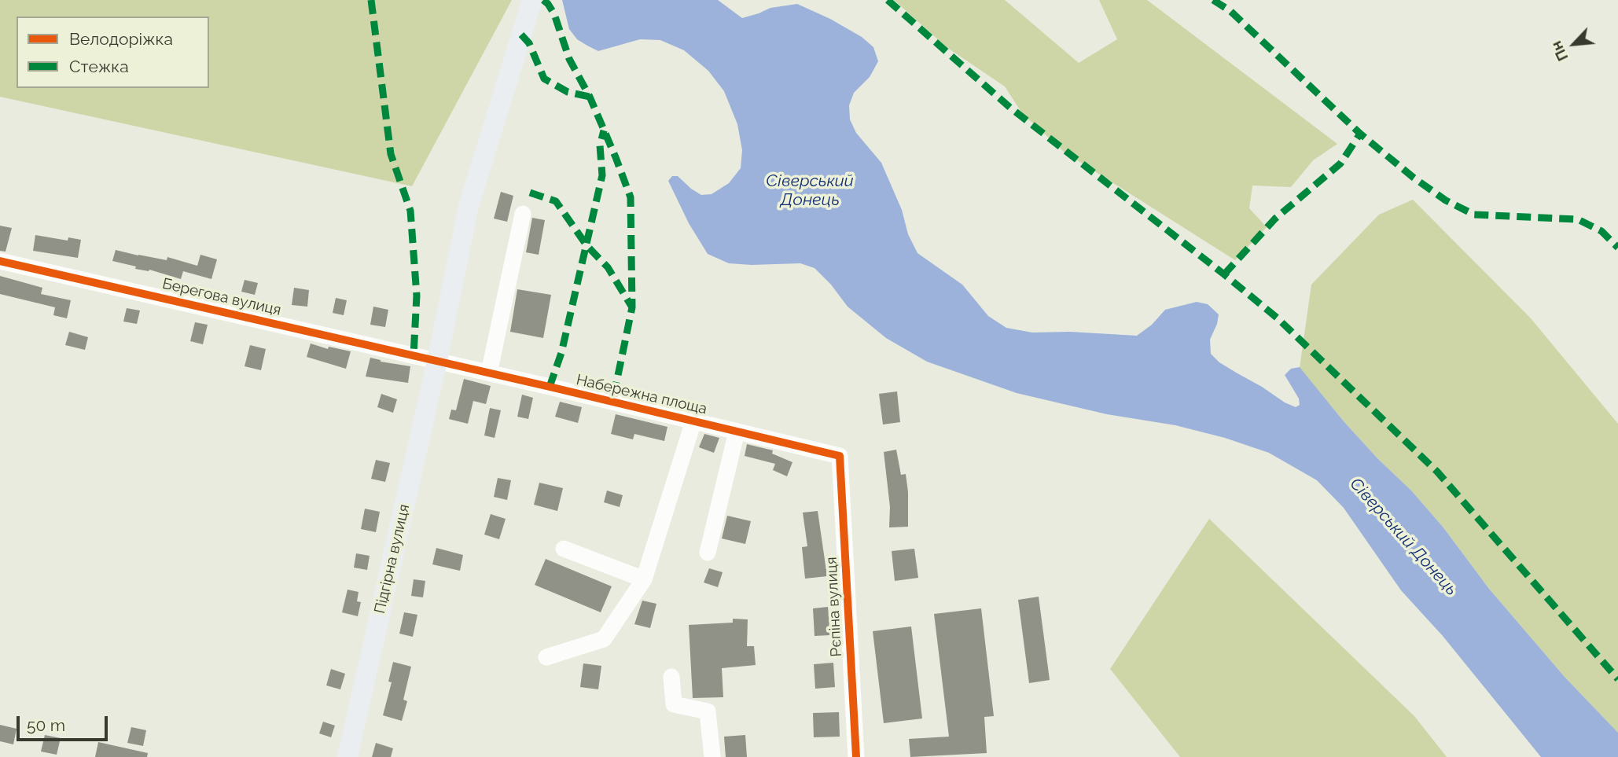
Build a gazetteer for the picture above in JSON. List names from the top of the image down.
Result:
{
  "streets": {
    "main road": ["Підгірна вулиця"],
    "street": ["Берегова вулиця", "Набережна площа", "Рєпіна вулиця"]
  },
  "crossings": [
    ["Берегова вулиця", "Набережна площа"],
    ["Берегова вулиця", "Підгірна вулиця"],
    ["Набережна площа", "Підгірна вулиця"],
    ["Набережна площа", "Рєпіна вулиця"]
  ],
  "water": ["Сіверський Донець"],
  "legend": ["Велодоріжка", "Стежка"],
  "scale_bar": "50 m",
  "north": "bottom left"
}
